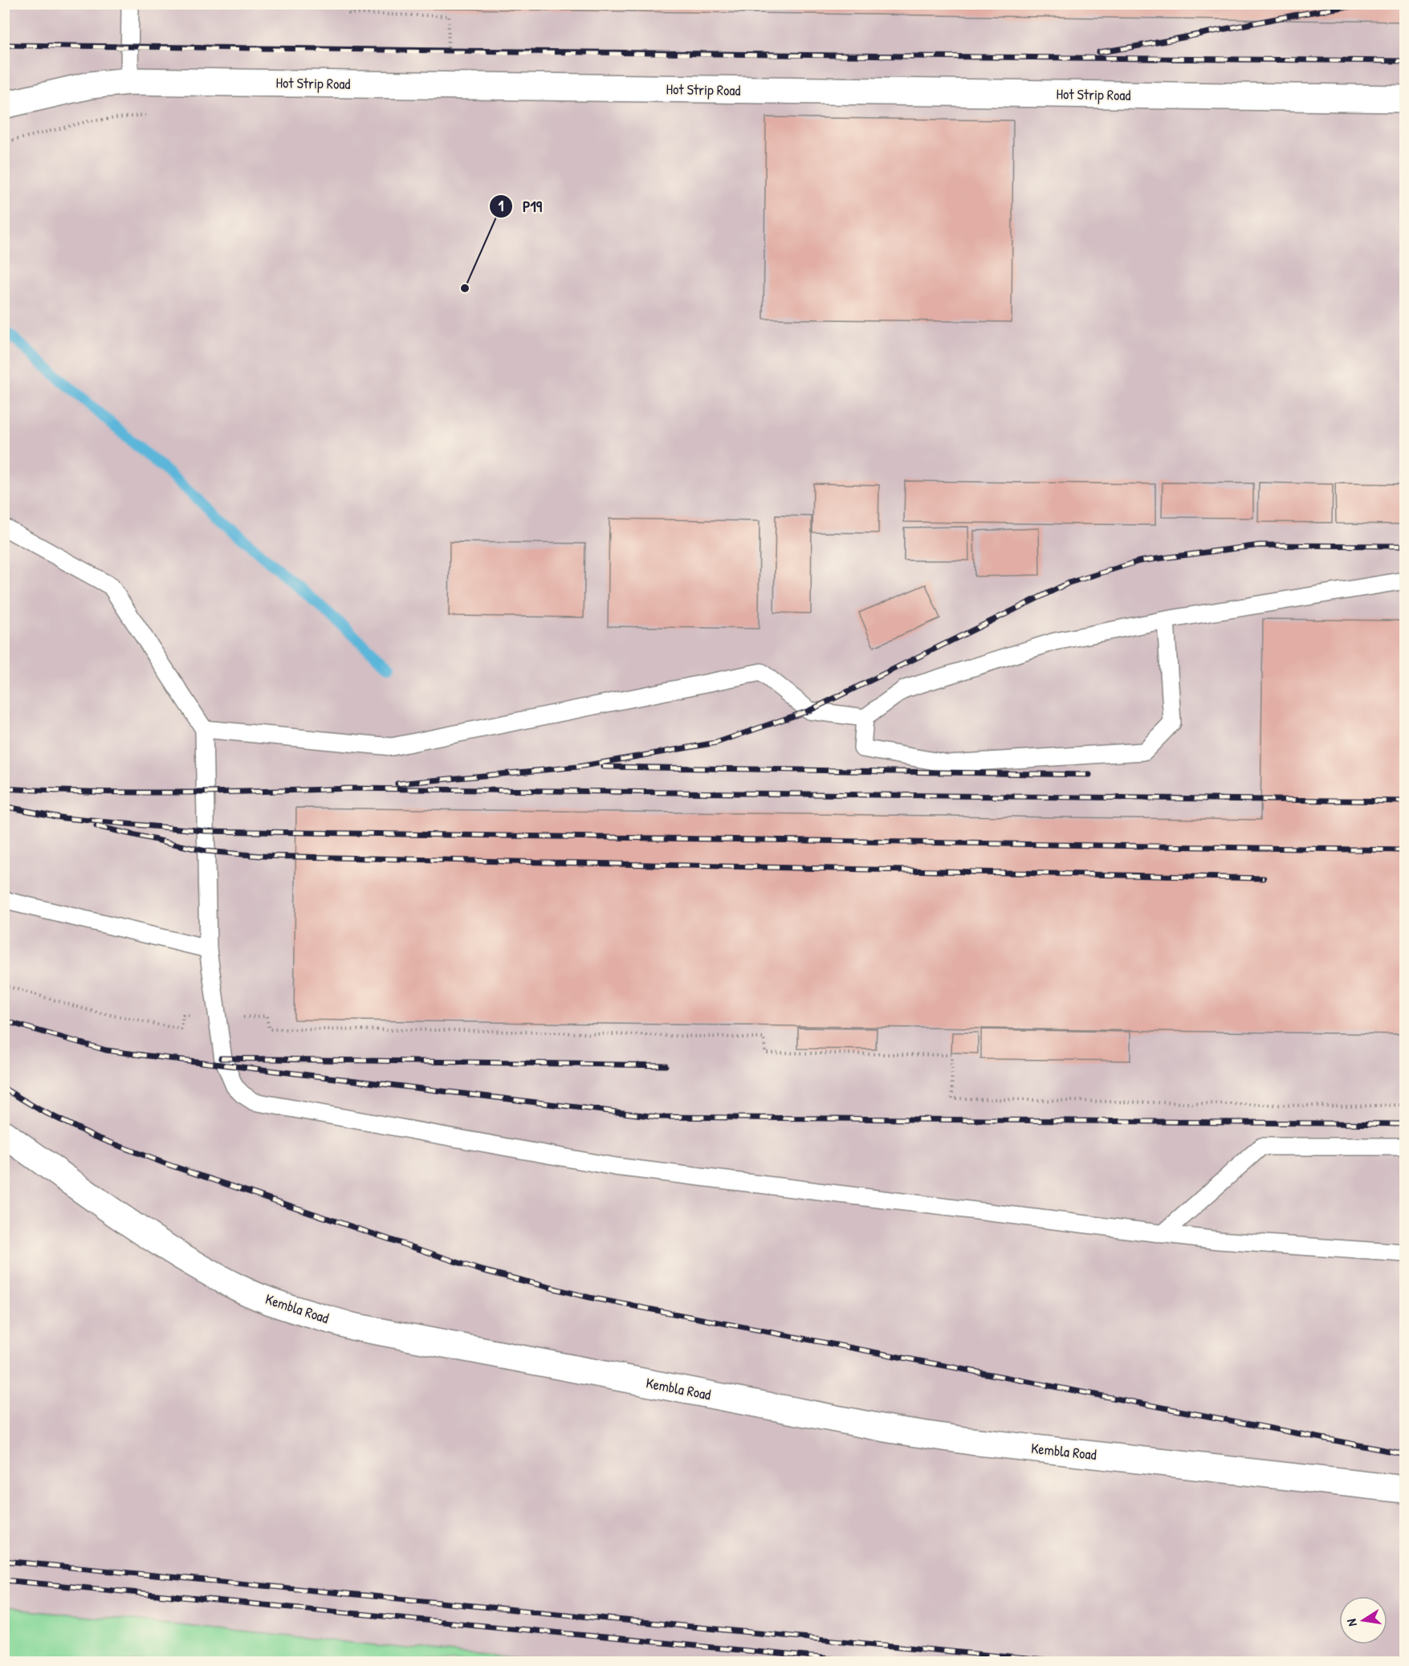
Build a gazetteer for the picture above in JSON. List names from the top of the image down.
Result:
{
  "streets": {
    "street": ["Hot Strip Road", "Kembla Road"]
  },
  "places": ["P19"],
  "north": "left"
}
